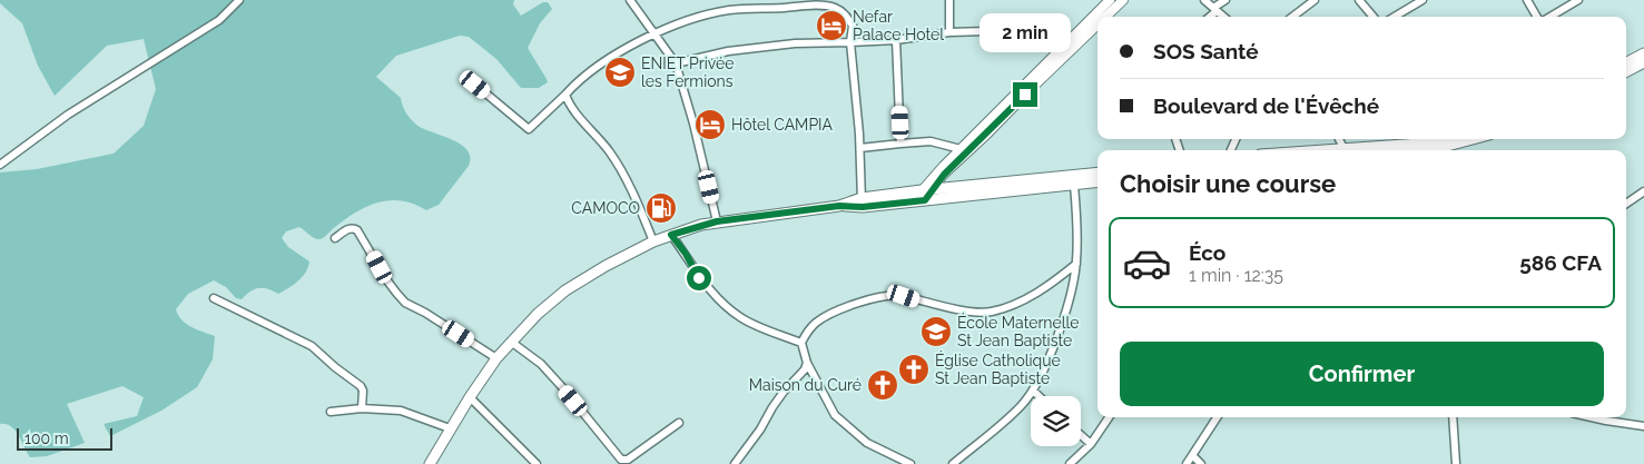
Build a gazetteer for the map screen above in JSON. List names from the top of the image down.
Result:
{
  "places": {
    "hotel": ["Nefar Palace Hotel", "Hôtel CAMPIA"],
    "school or university": ["ENIET Privée les Fermions", "École Maternelle St Jean Baptiste"],
    "fuel station": ["CAMOCO"],
    "church": ["Église Catholique St Jean Baptiste", "Maison du Curé"]
  },
  "scale_bar": "100 m",
  "page": {
    "bubble": "2 min",
    "banner": ["SOS Santé", "Boulevard de l'Évêché"],
    "heading": "Choisir une course",
    "list": [
      {
        "name": "Éco",
        "note": "1 min · 12:35",
        "value": "586 CFA"
      }
    ],
    "buttons": "Confirmer",
    "scale": "100 m"
  }
}
